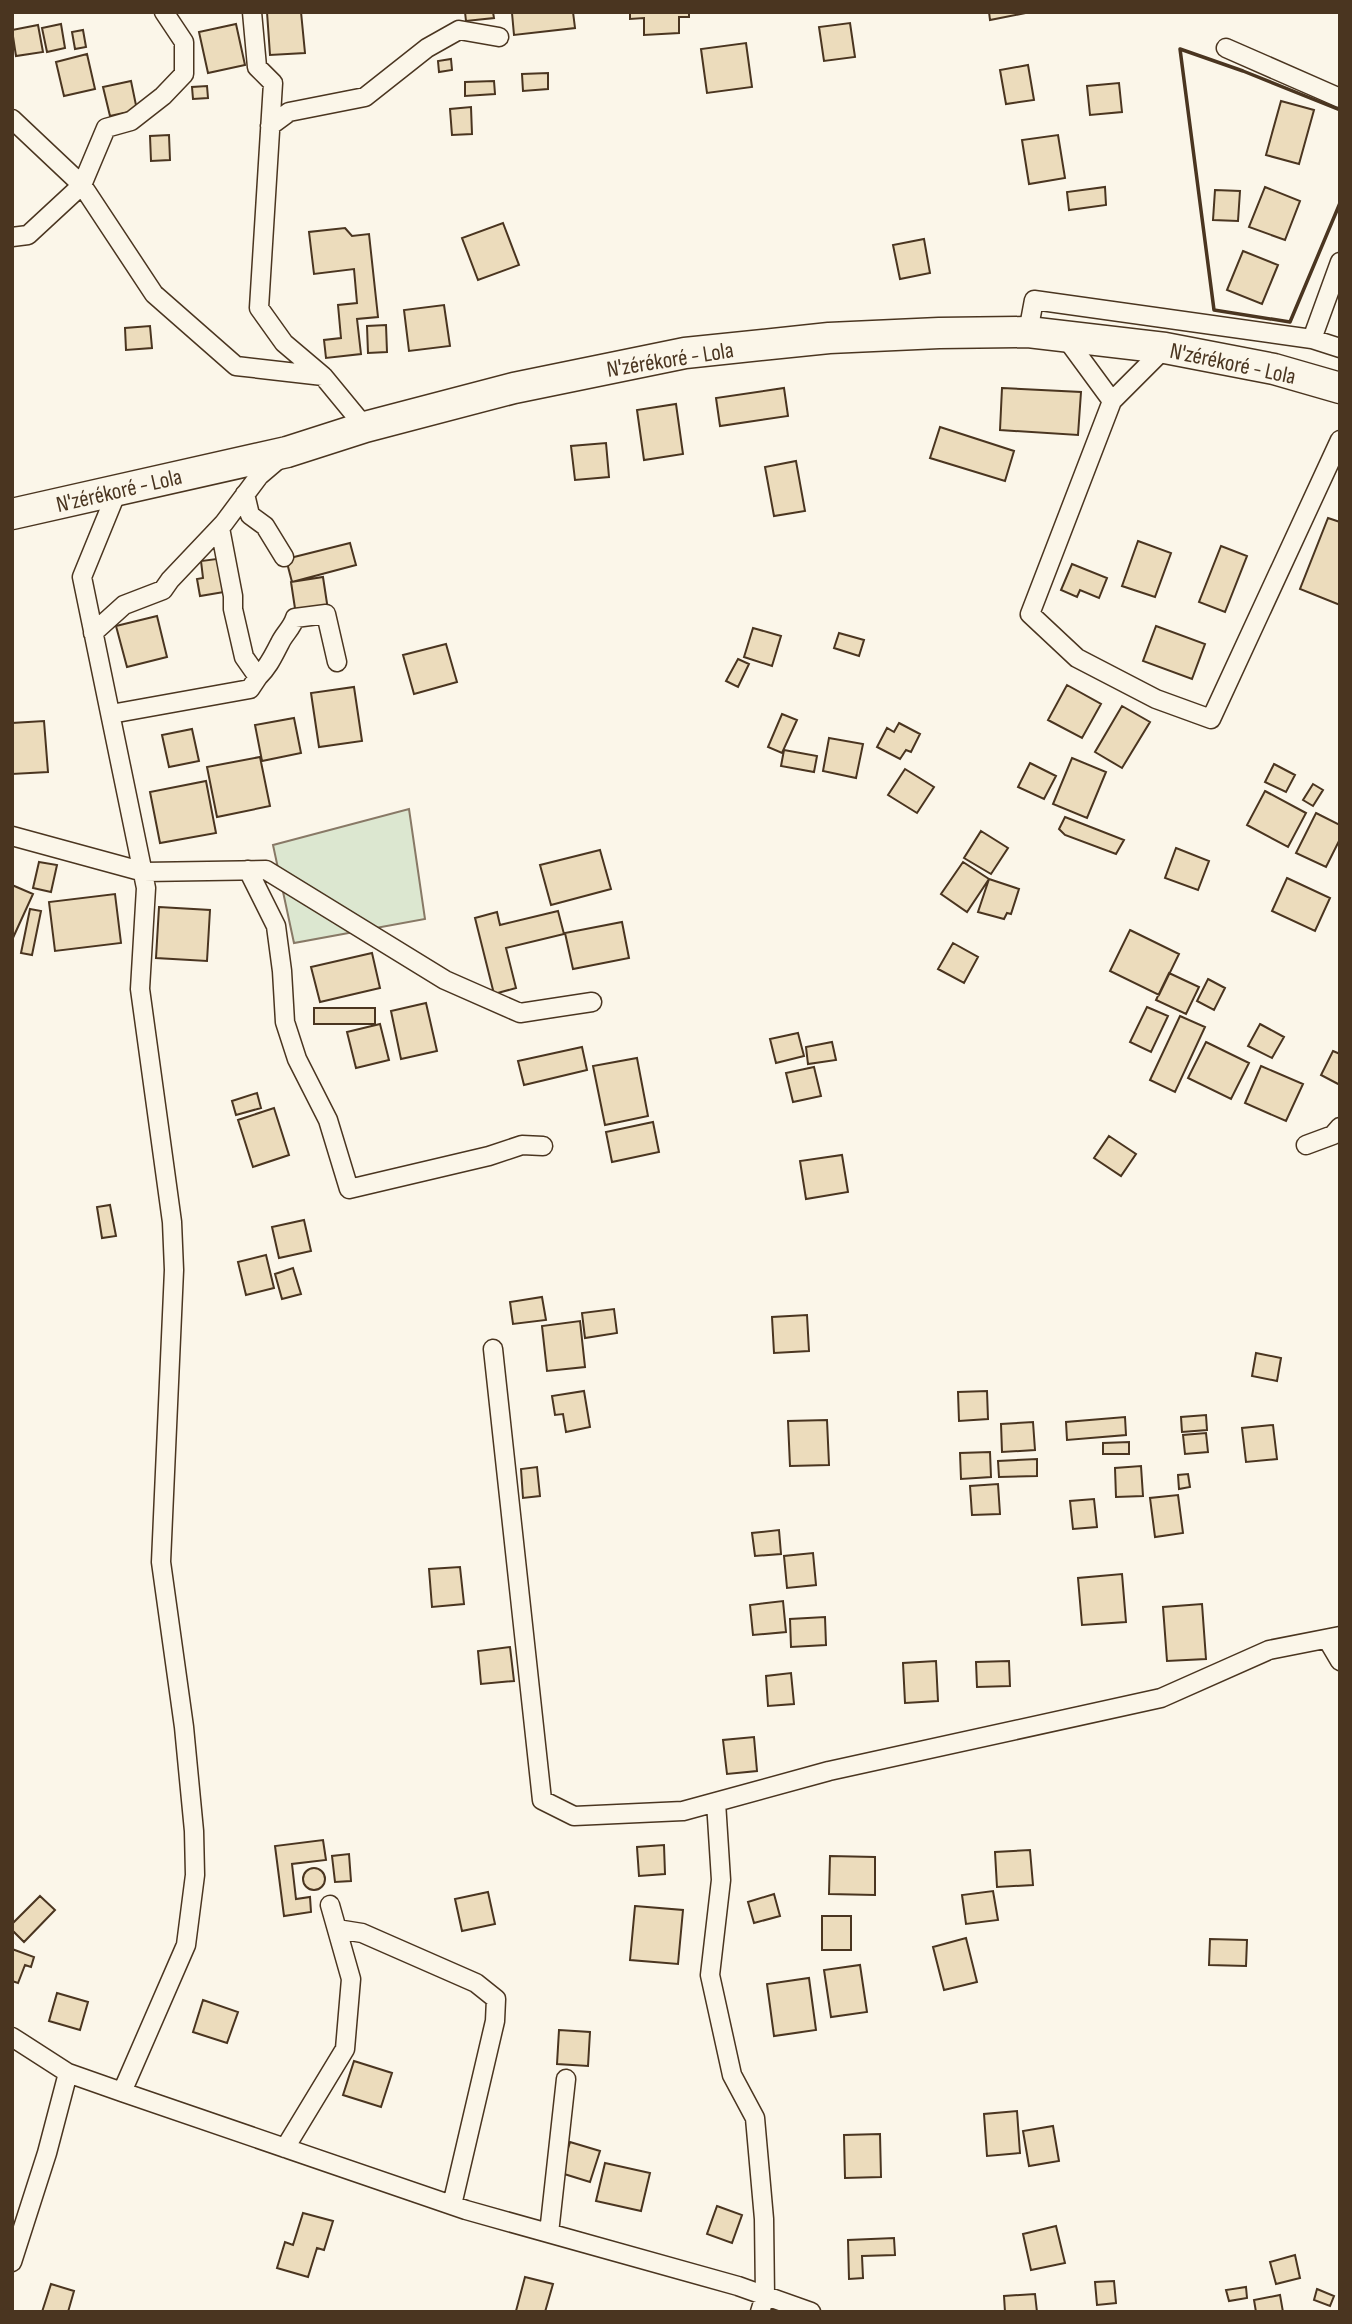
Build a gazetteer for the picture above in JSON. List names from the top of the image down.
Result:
{
  "streets": {
    "highway": ["N'zérékoré - Lola"]
  }
}
